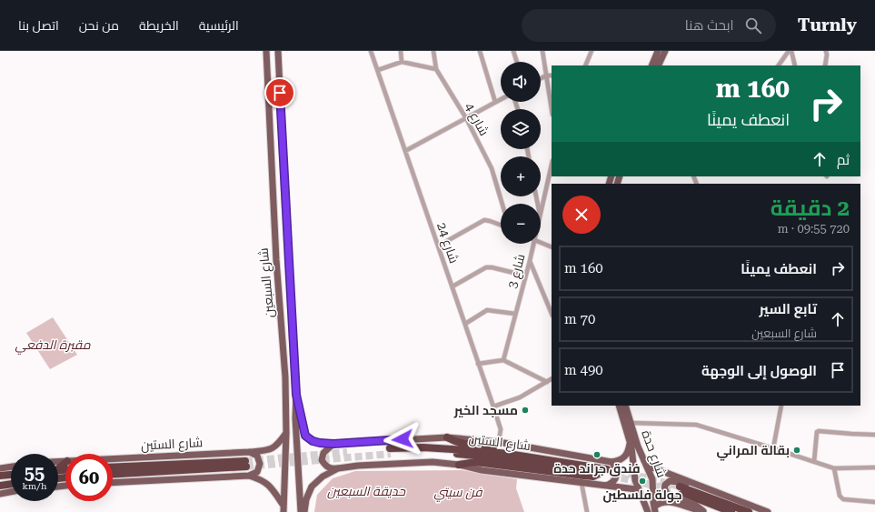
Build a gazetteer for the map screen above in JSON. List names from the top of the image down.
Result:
{
  "streets": {
    "highway": ["شارع الستين"],
    "main road": ["شارع السبعين", "شارع حدة"],
    "street": ["شارع 4", "شارع 24", "شارع 3"]
  },
  "crossings": [
    ["شارع السبعين", "شارع الستين"]
  ],
  "parks": ["مقبرة الدفعي", "حديقة السبعين", "فن سيتي"],
  "places": [
    "مسجد الخير",
    "بقالة المراني",
    "فندق جراند حدة",
    "جولة فلسطين"
  ],
  "page": {
    "header": "Turnly",
    "search": "ابحث هنا",
    "nav": [
      "الرئيسية",
      "الخريطة",
      "من نحن",
      "اتصل بنا"
    ],
    "map_buttons": ["+", "−"],
    "turn": ["160 m", "انعطف يمينًا"],
    "then": "ثم",
    "heading": ["2 دقيقة", "720 m · 09:55"],
    "list": [
      {
        "name": "انعطف يمينًا",
        "value": "160 m"
      },
      {
        "name": "تابع السير",
        "note": "شارع السبعين",
        "value": "70 m"
      },
      {
        "name": "الوصول إلى الوجهة",
        "value": "490 m"
      }
    ],
    "speed": "55 km/h",
    "limit": "60"
  }
}
